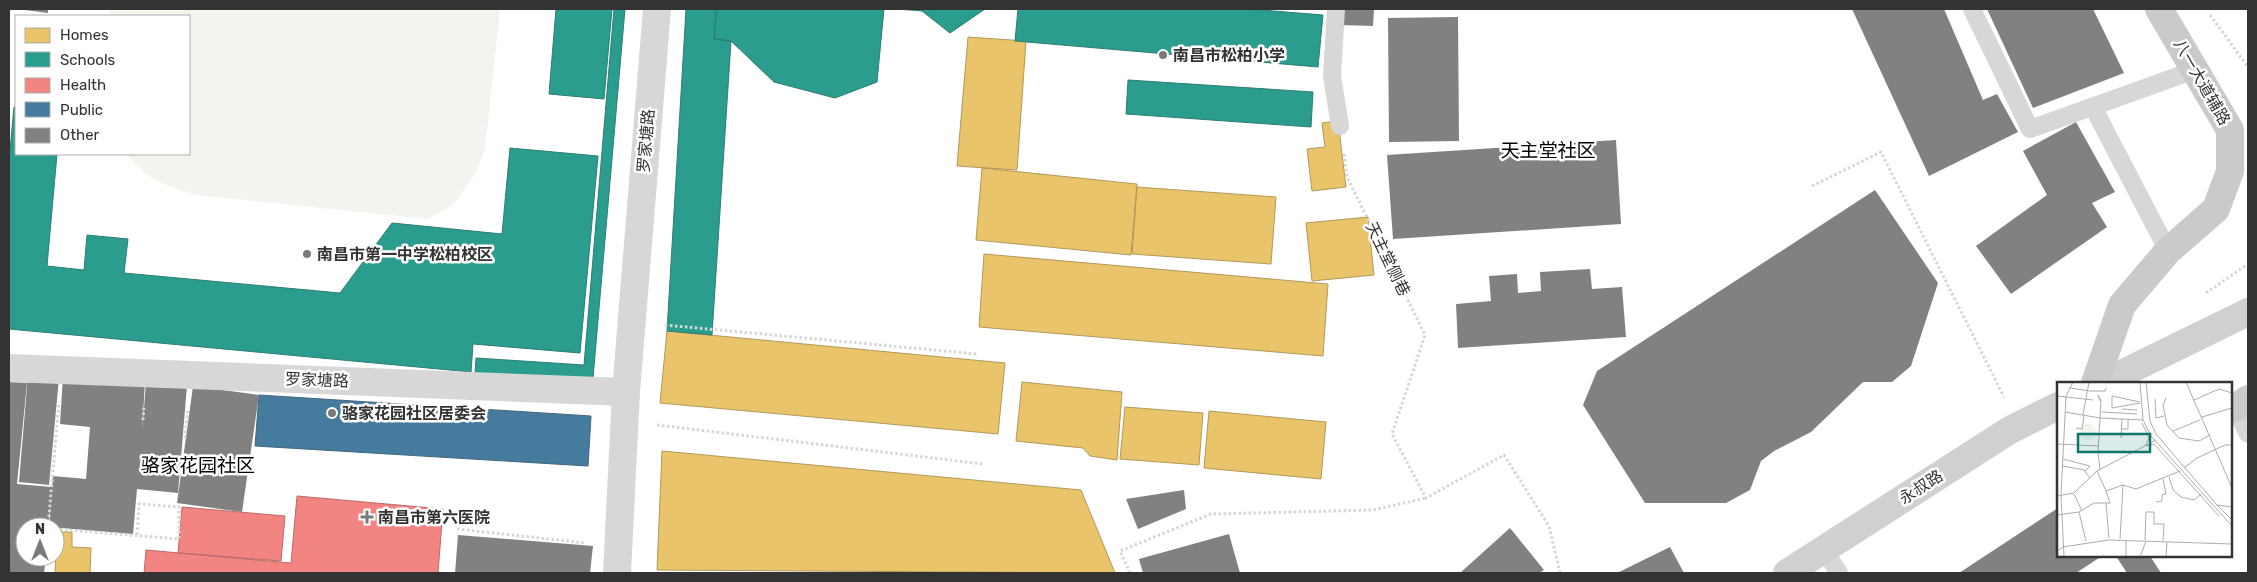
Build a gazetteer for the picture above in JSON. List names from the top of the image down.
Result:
{
  "streets": {
    "main road": ["八一大道辅路"],
    "street": ["罗家塘路", "永叔路"],
    "path": ["天主堂侧巷"]
  },
  "districts": ["天主堂社区", "骆家花园社区"],
  "places": {
    "other": ["南昌市松柏小学", "南昌市第一中学松柏校区", "骆家花园社区居委会"],
    "health": ["南昌市第六医院"]
  },
  "legend": [
    "Homes",
    "Schools",
    "Health",
    "Public",
    "Other"
  ],
  "north": "top"
}
